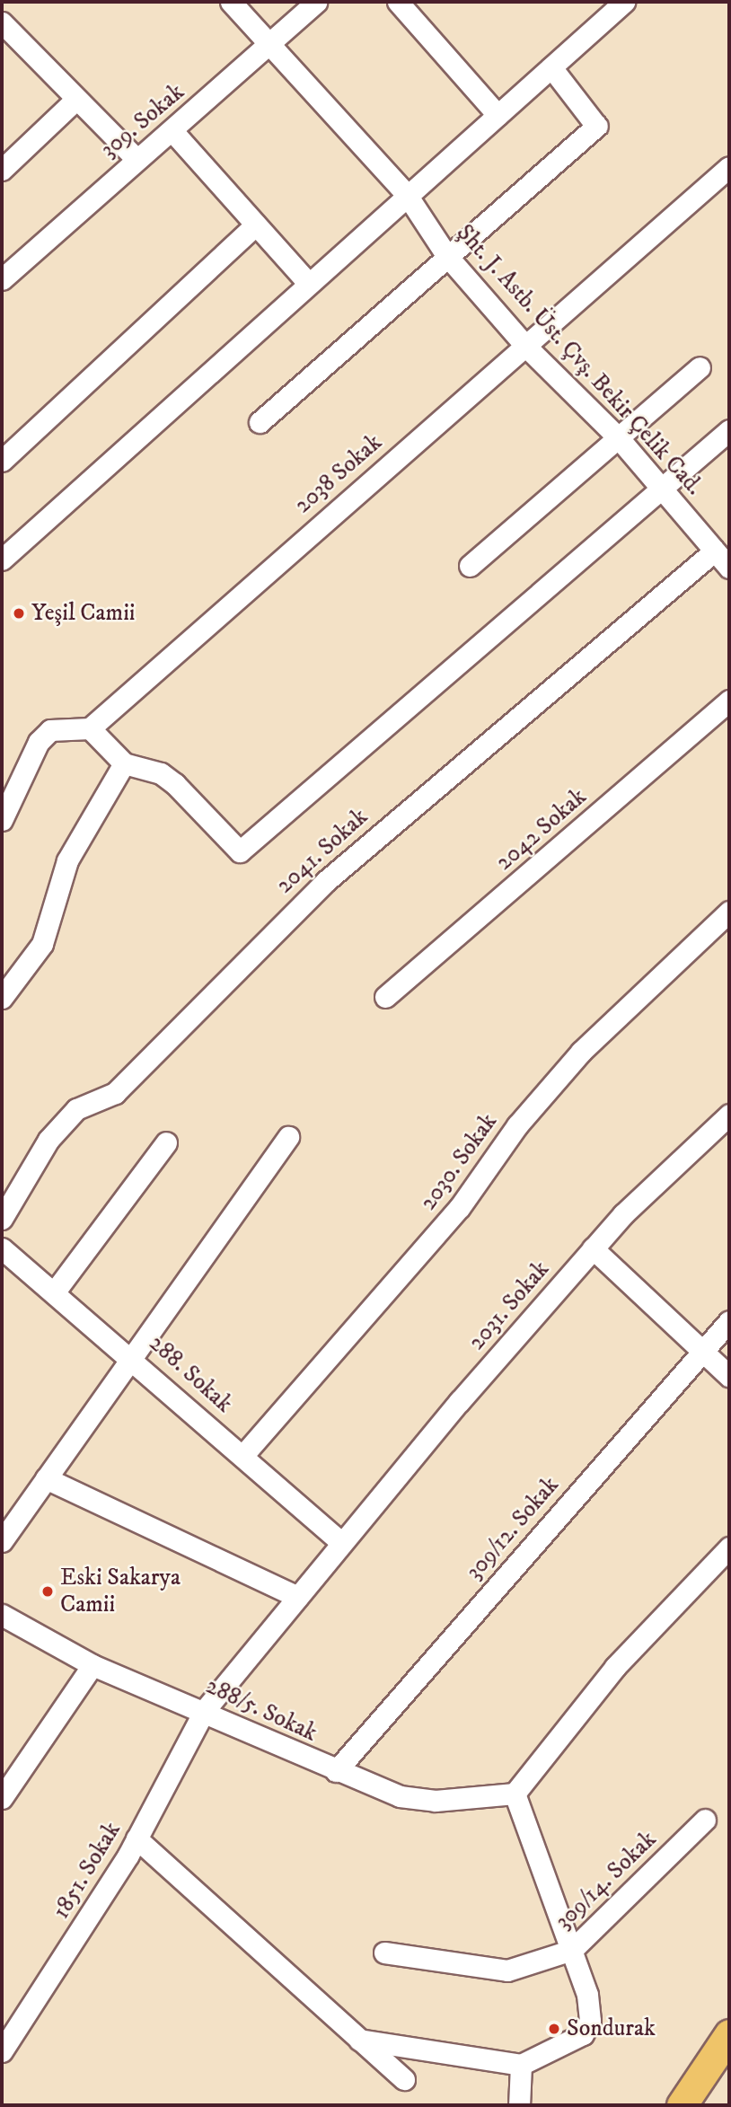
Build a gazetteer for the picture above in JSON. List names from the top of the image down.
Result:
{
  "streets": {
    "street": [
      "309. Sokak",
      "Şht. J. Astb. Üst. Çvş. Bekir Çelik Cad.",
      "2038 Sokak",
      "2042 Sokak",
      "2041. Sokak",
      "2030. Sokak",
      "2031. Sokak",
      "288. Sokak",
      "309/12. Sokak",
      "288/5. Sokak",
      "1851. Sokak",
      "309/14. Sokak"
    ]
  },
  "crossings": [
    ["309. Sokak", "Şht. J. Astb. Üst. Çvş. Bekir Çelik Cad."],
    ["Şht. J. Astb. Üst. Çvş. Bekir Çelik Cad.", "2038 Sokak"],
    ["Şht. J. Astb. Üst. Çvş. Bekir Çelik Cad.", "2041. Sokak"],
    ["2030. Sokak", "288. Sokak"],
    ["2031. Sokak", "288. Sokak"],
    ["2031. Sokak", "1851. Sokak"],
    ["309/12. Sokak", "288/5. Sokak"],
    ["288/5. Sokak", "1851. Sokak"]
  ],
  "places": ["Yeşil Camii", "Eski Sakarya Camii", "Sondurak"]
}
